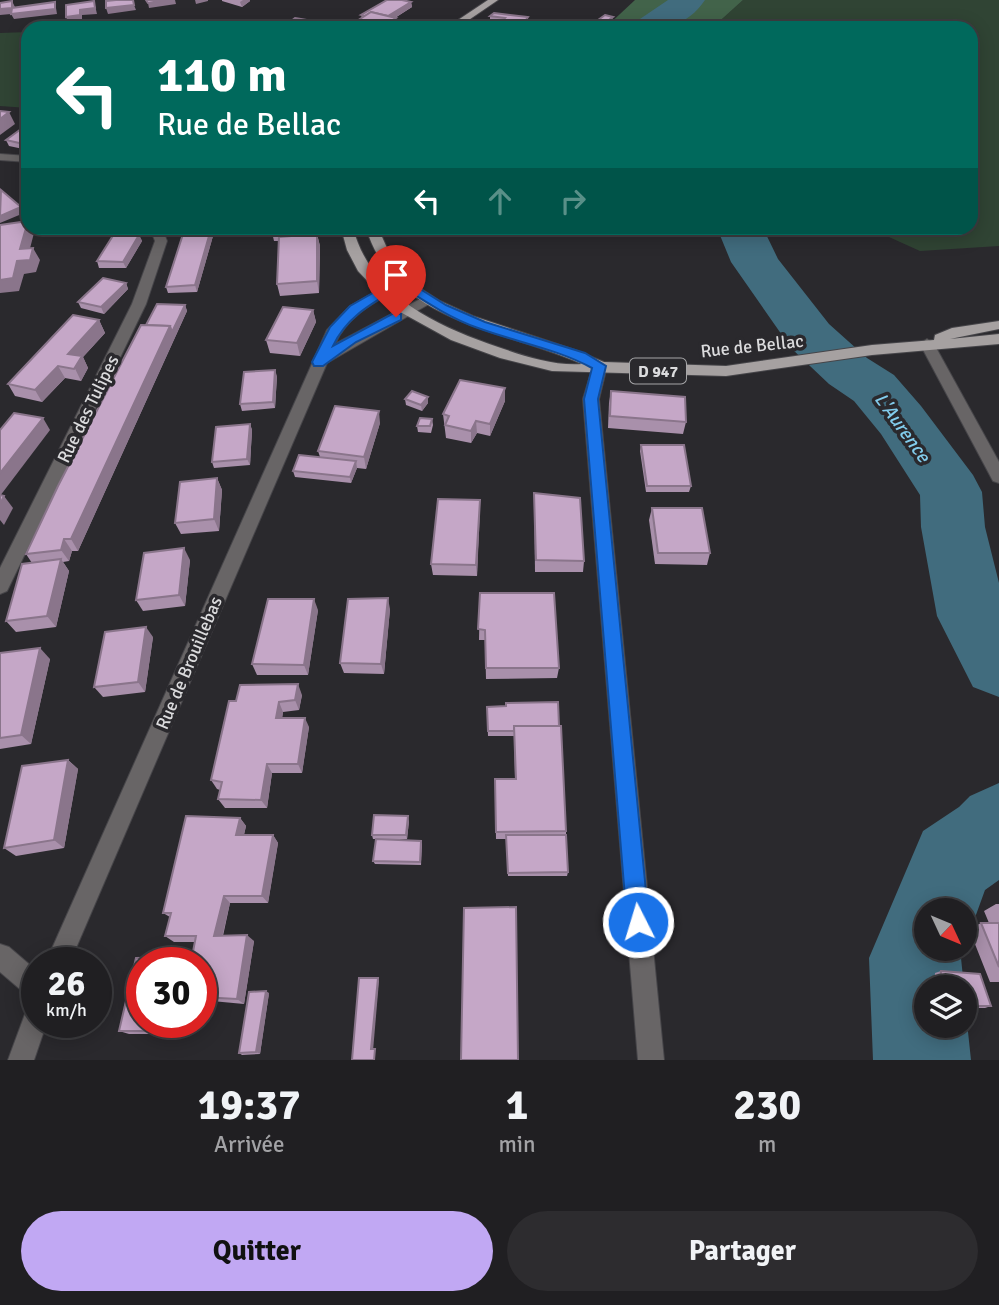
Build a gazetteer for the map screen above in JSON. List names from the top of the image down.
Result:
{
  "streets": {
    "main road": ["Rue de Bellac", "D 947"],
    "street": ["Rue des Tulipes", "Rue de Brouillebas"]
  },
  "crossings": [
    ["Rue de Bellac", "D 947"],
    ["Rue de Bellac", "Rue de Brouillebas"],
    ["D 947", "Rue de Brouillebas"]
  ],
  "water": ["L'Aurence"],
  "north": "bottom right",
  "page": {
    "turn": ["110 m", "Rue de Bellac"],
    "speed": "26 km/h",
    "limit": "30",
    "eta": [
      "19:37",
      "Arrivée",
      "1",
      "min",
      "230",
      "m"
    ],
    "buttons": ["Quitter", "Partager"]
  }
}
